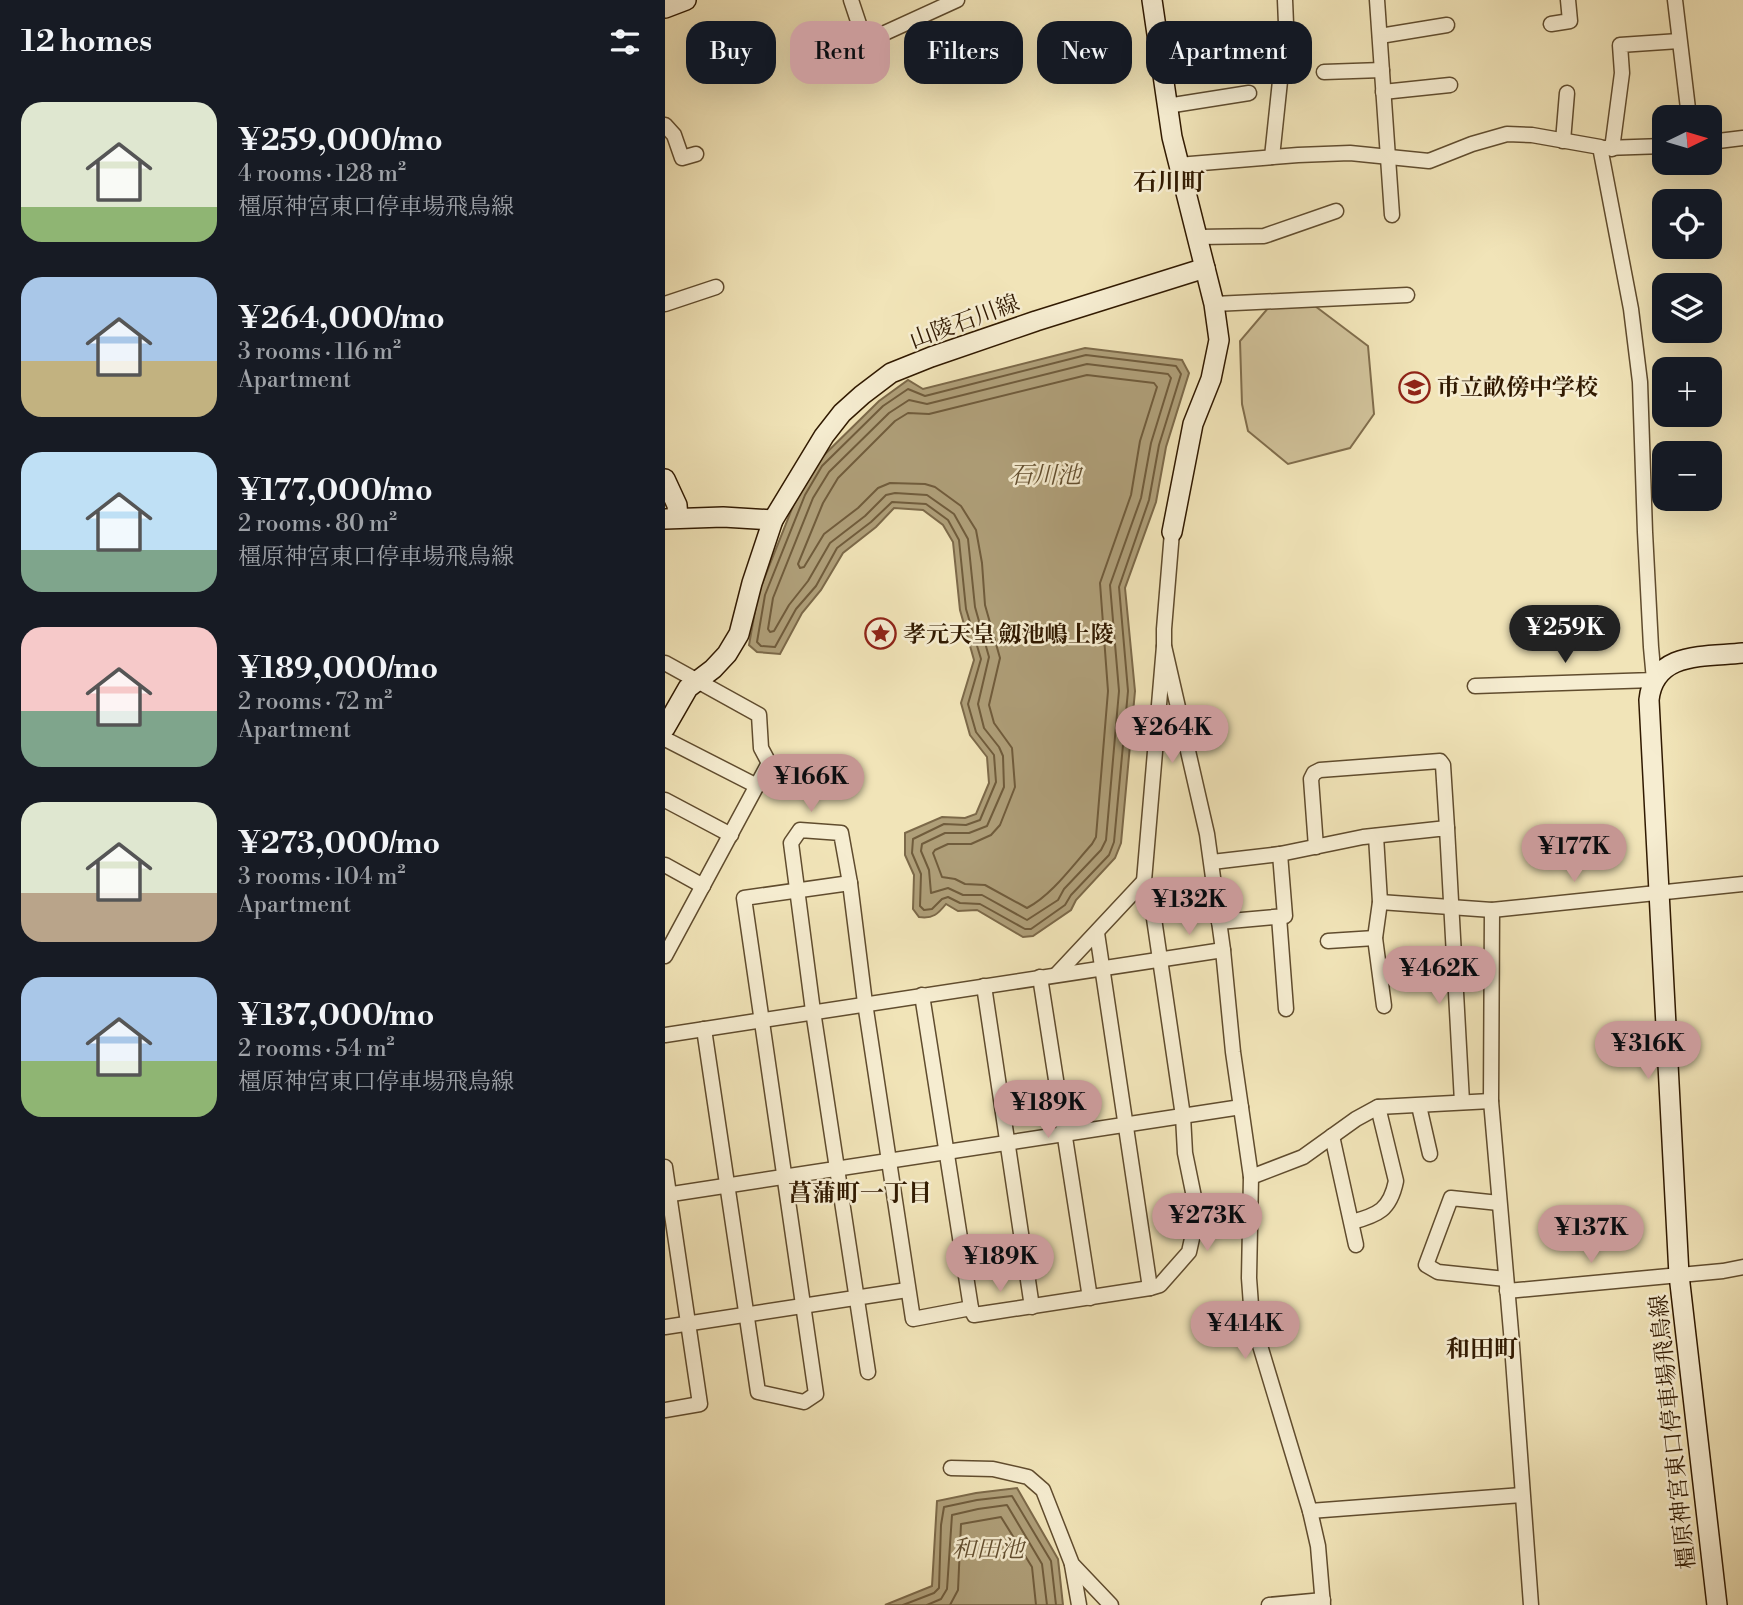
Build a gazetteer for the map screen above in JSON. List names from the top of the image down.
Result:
{
  "streets": {
    "main road": ["山陵石川線", "橿原神宮東口停車場飛鳥線"]
  },
  "districts": ["石川町", "菖蒲町一丁目", "和田町"],
  "water": ["石川池", "和田池"],
  "places": {
    "school or university": ["市立畝傍中学校"],
    "place": ["孝元天皇 劔池嶋上陵"]
  },
  "north": "right",
  "page": {
    "heading": "12 homes",
    "chip": [
      "Buy",
      "Rent",
      "Filters",
      "New",
      "Apartment"
    ],
    "list": [
      {
        "name": "¥259,000/mo",
        "note": "4 rooms · 128 m² · 橿原神宮東口停車場飛鳥線"
      },
      {
        "name": "¥264,000/mo",
        "note": "3 rooms · 116 m² · Apartment"
      },
      {
        "name": "¥177,000/mo",
        "note": "2 rooms · 80 m² · 橿原神宮東口停車場飛鳥線"
      },
      {
        "name": "¥189,000/mo",
        "note": "2 rooms · 72 m² · Apartment"
      },
      {
        "name": "¥273,000/mo",
        "note": "3 rooms · 104 m² · Apartment"
      },
      {
        "name": "¥137,000/mo",
        "note": "2 rooms · 54 m² · 橿原神宮東口停車場飛鳥線"
      }
    ],
    "map_buttons": ["+", "−"],
    "price": [
      "¥259K",
      "¥264K",
      "¥166K",
      "¥177K",
      "¥132K",
      "¥462K",
      "¥316K",
      "¥189K",
      "¥273K",
      "¥137K",
      "¥189K",
      "¥414K"
    ]
  }
}
